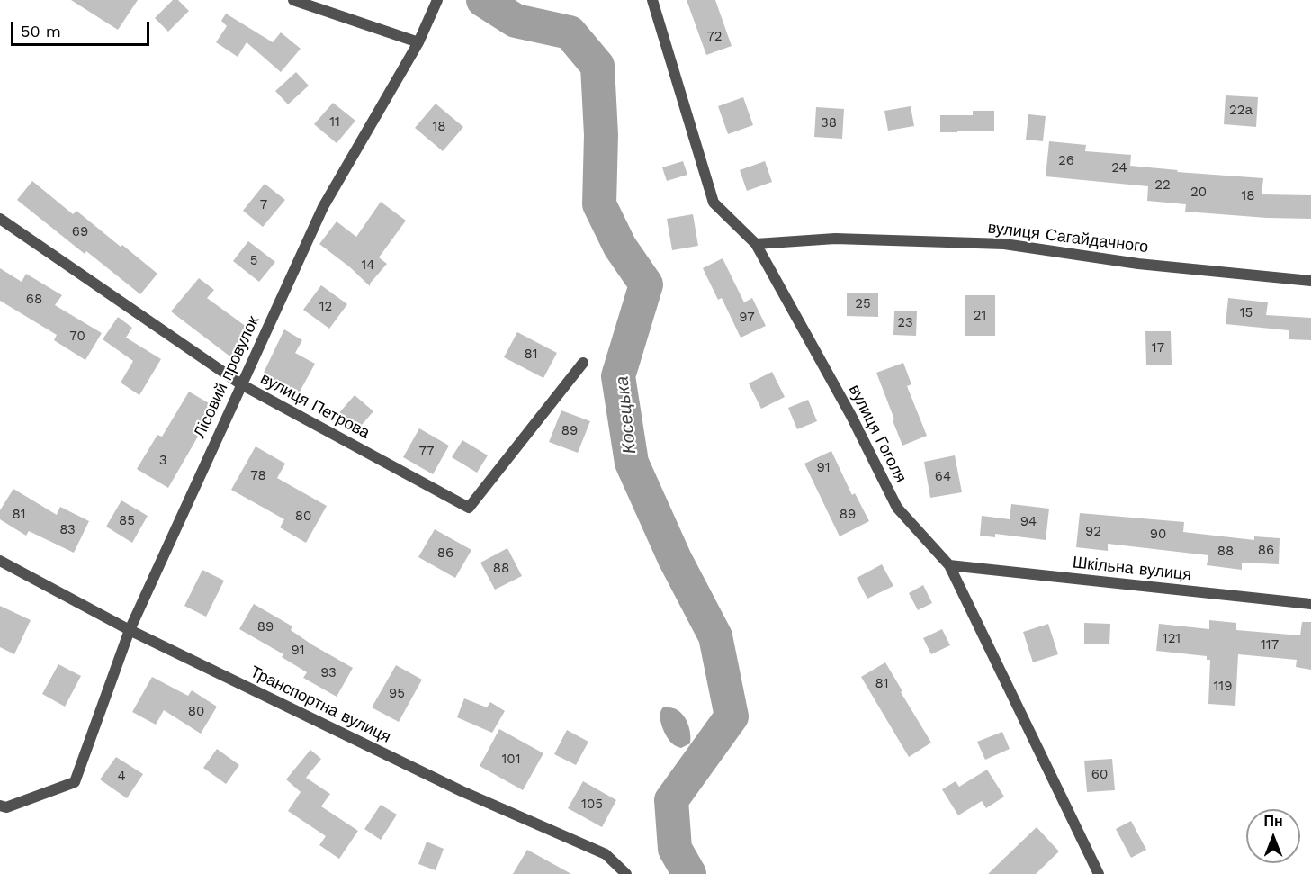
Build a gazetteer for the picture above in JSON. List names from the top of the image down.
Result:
{
  "streets": {
    "street": [
      "вулиця Сагайдачного",
      "Лісовий провулок",
      "вулиця Петрова",
      "вулиця Гоголя",
      "Шкільна вулиця",
      "Транспортна вулиця"
    ]
  },
  "crossings": [
    ["вулиця Сагайдачного", "вулиця Гоголя"],
    ["Лісовий провулок", "вулиця Петрова"],
    ["Лісовий провулок", "Транспортна вулиця"],
    ["вулиця Гоголя", "Шкільна вулиця"]
  ],
  "water": ["Косецька"],
  "house_numbers": [
    "72",
    "22а",
    "11",
    "38",
    "18",
    "26",
    "24",
    "22",
    "20",
    "18",
    "7",
    "69",
    "5",
    "14",
    "68",
    "25",
    "12",
    "15",
    "21",
    "97",
    "23",
    "70",
    "17",
    "81",
    "89",
    "77",
    "3",
    "91",
    "78",
    "64",
    "81",
    "89",
    "80",
    "85",
    "94",
    "83",
    "92",
    "90",
    "86",
    "88",
    "86",
    "88",
    "89",
    "121",
    "117",
    "91",
    "93",
    "81",
    "119",
    "95",
    "80",
    "101",
    "60",
    "4",
    "105"
  ],
  "scale_bar": "50 m",
  "north": "top"
}
